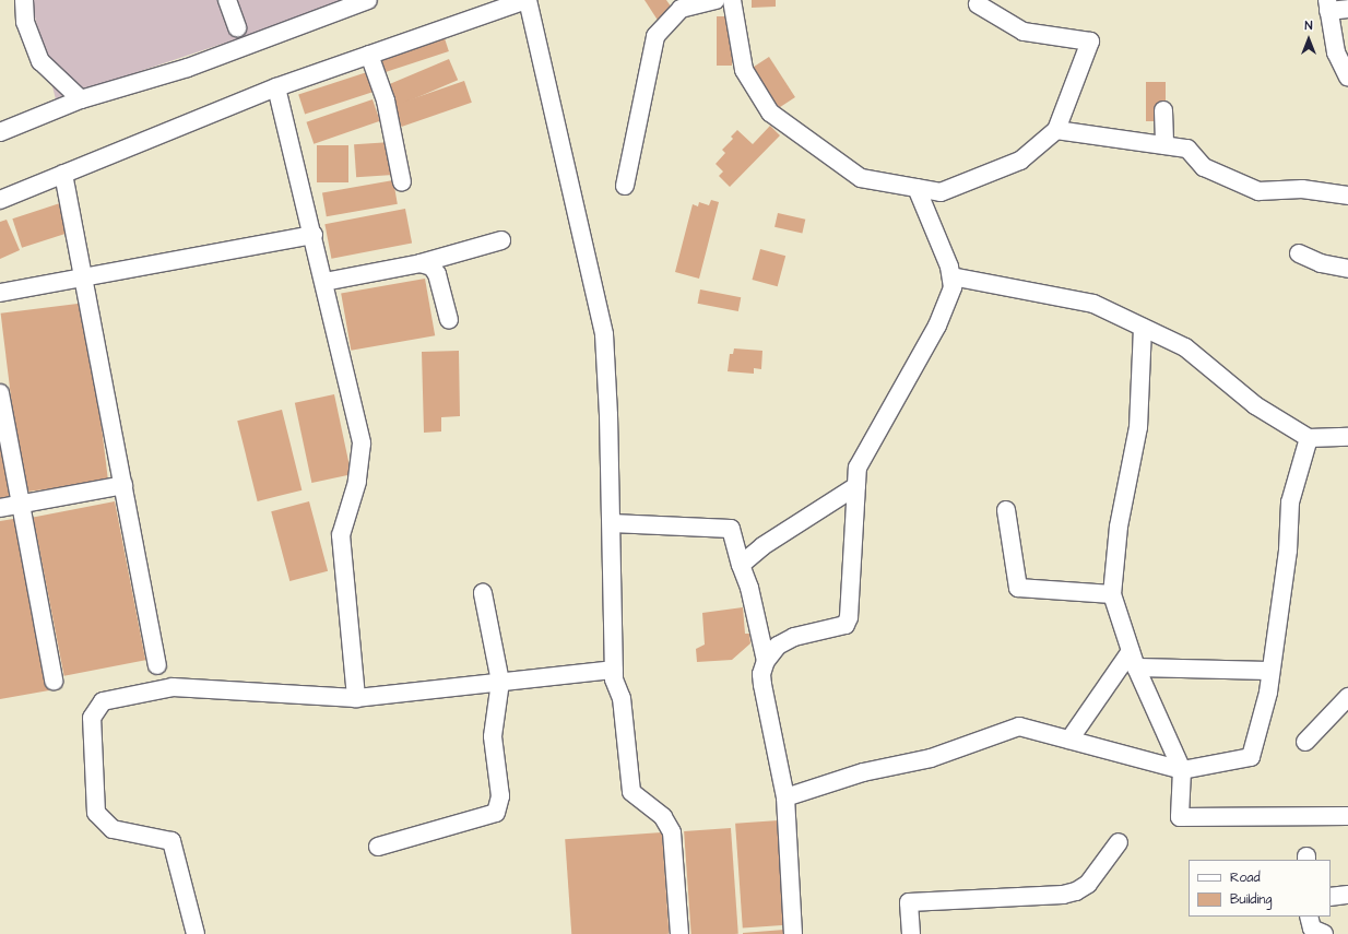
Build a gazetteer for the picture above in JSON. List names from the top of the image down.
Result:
{
  "legend": ["Road", "Building"],
  "north": "top"
}
